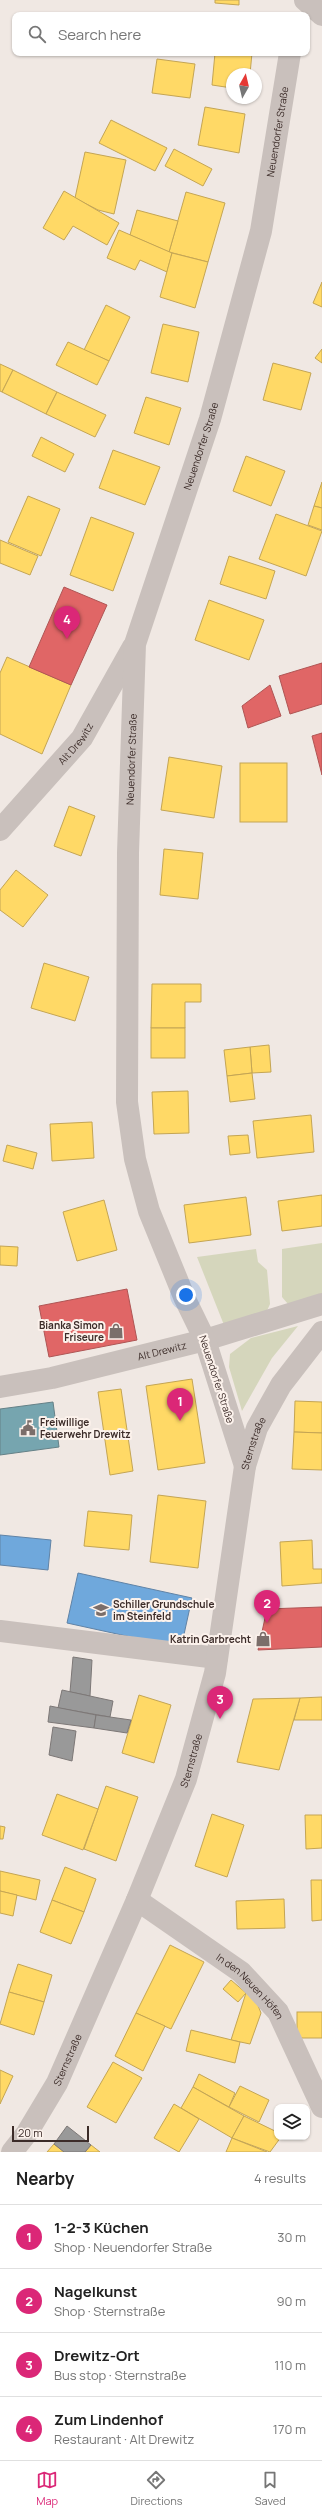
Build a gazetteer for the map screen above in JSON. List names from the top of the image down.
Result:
{
  "streets": {
    "street": [
      "Neuendorfer Straße",
      "Alt Drewitz",
      "Sternstraße",
      "In den Neuen Höfen"
    ]
  },
  "crossings": [
    ["Neuendorfer Straße", "Alt Drewitz"],
    ["Neuendorfer Straße", "Sternstraße"],
    ["Sternstraße", "In den Neuen Höfen"]
  ],
  "places": {
    "shop": ["Bianka Simon Friseure", "Katrin Garbrecht"],
    "public building": ["Freiwillige Feuerwehr Drewitz"],
    "school or university": ["Schiller Grundschule im Steinfeld"]
  },
  "scale_bar": "20 m",
  "north": "top",
  "page": {
    "search": "Search here",
    "pins": [
      "4",
      "1",
      "2",
      "3"
    ],
    "scale": "20 m",
    "heading": ["Nearby", "4 results"],
    "list": [
      {
        "mark": "1",
        "name": "1-2-3 Küchen",
        "note": "Shop · Neuendorfer Straße",
        "value": "30 m"
      },
      {
        "mark": "2",
        "name": "Nagelkunst",
        "note": "Shop · Sternstraße",
        "value": "90 m"
      },
      {
        "mark": "3",
        "name": "Drewitz-Ort",
        "note": "Bus stop · Sternstraße",
        "value": "110 m"
      },
      {
        "mark": "4",
        "name": "Zum Lindenhof",
        "note": "Restaurant · Alt Drewitz",
        "value": "170 m"
      }
    ],
    "nav": ["Map", "Directions", "Saved"]
  }
}
